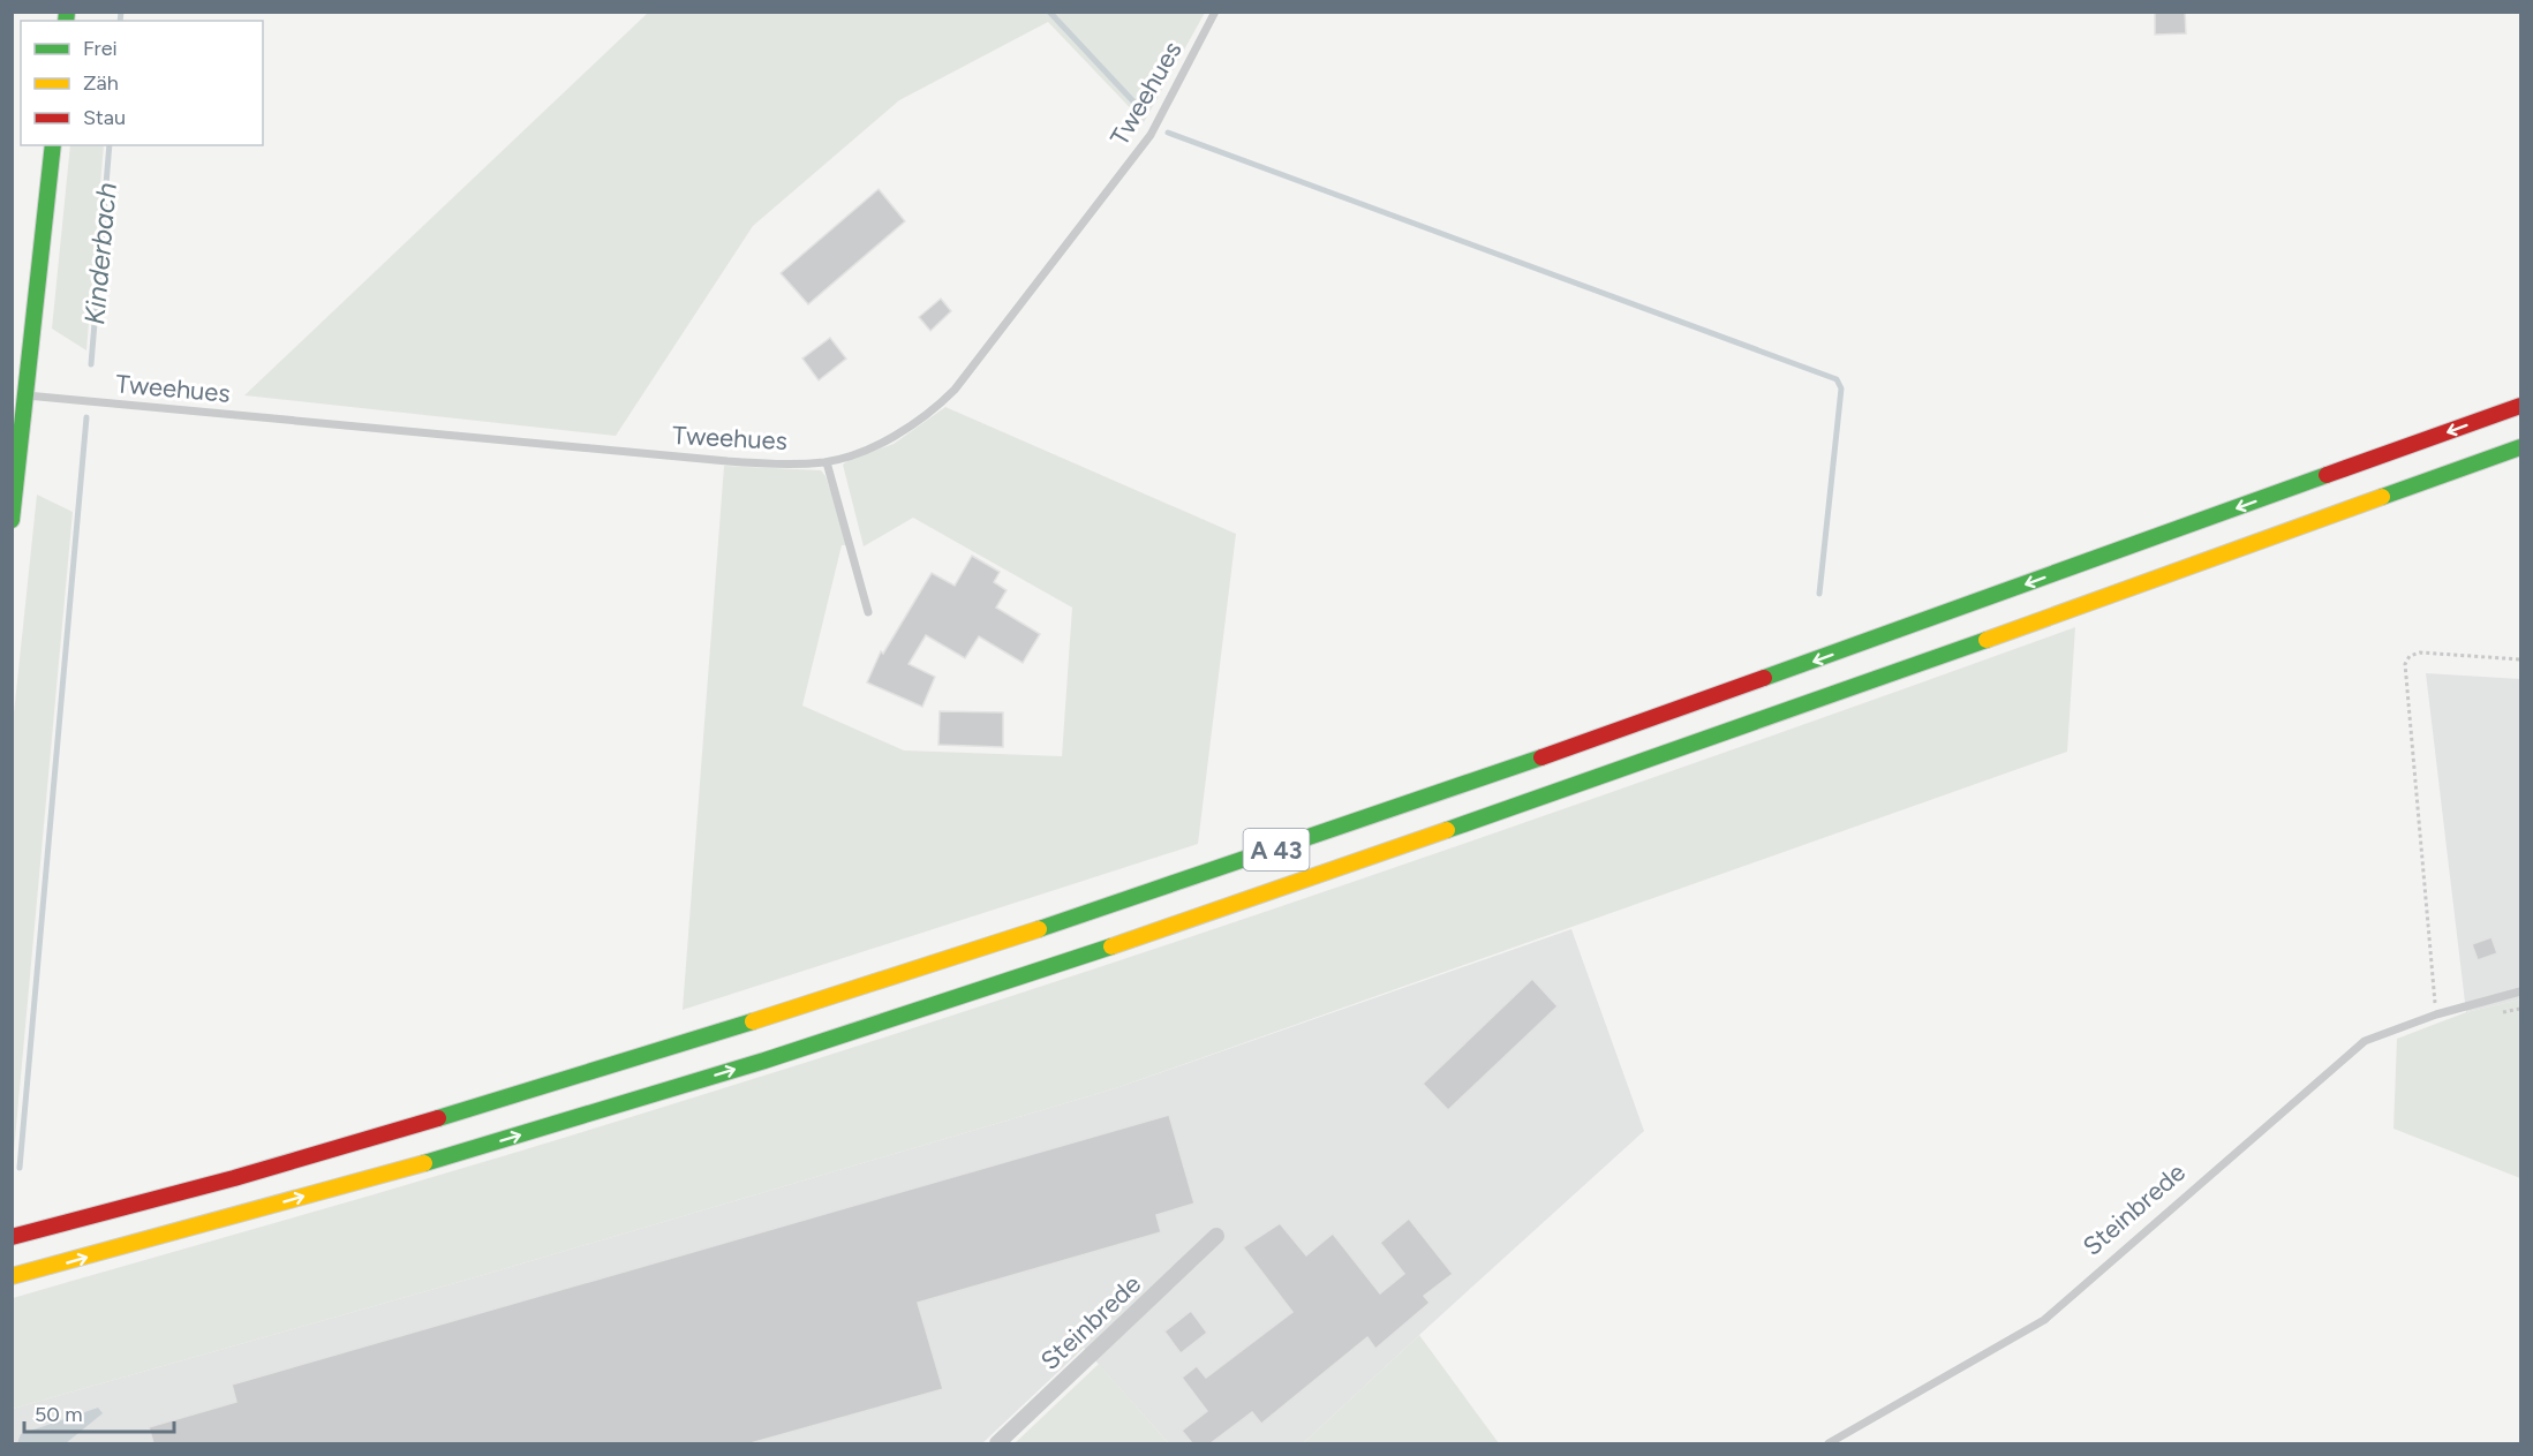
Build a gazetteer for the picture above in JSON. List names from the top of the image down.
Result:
{
  "streets": {
    "main road": ["A 43"],
    "street": ["Steinbrede"],
    "lane": ["Tweehues"]
  },
  "water": ["Kinderbach"],
  "legend": ["Frei", "Zäh", "Stau"],
  "scale_bar": "50 m"
}
